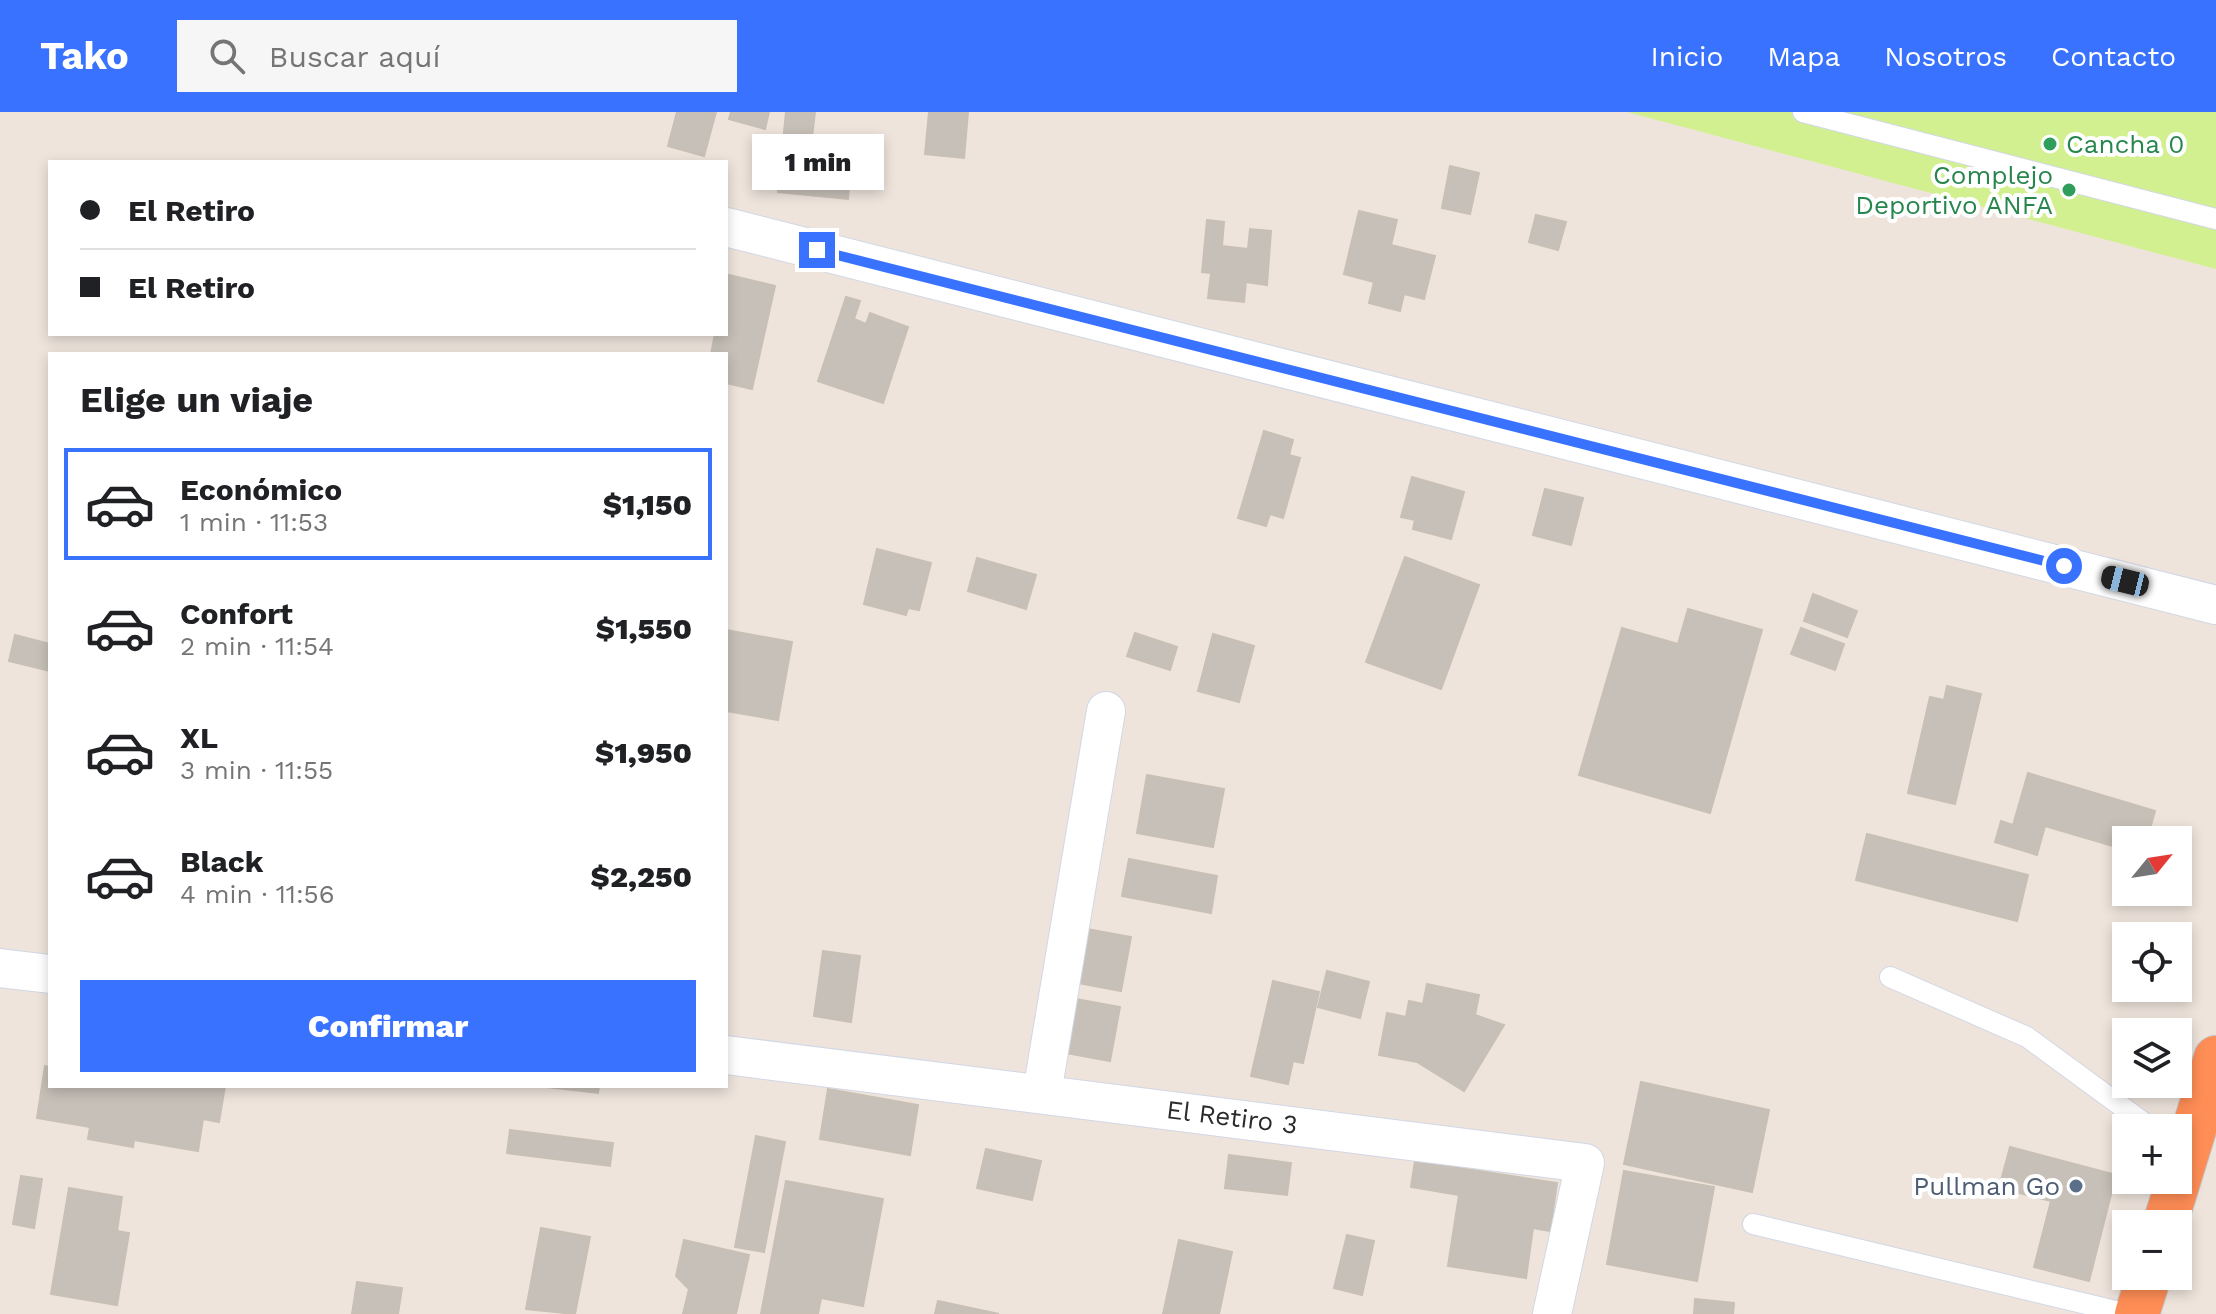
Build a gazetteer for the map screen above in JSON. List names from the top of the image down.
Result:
{
  "streets": {
    "street": ["El Retiro 3"]
  },
  "places": ["Cancha 0", "Complejo Deportivo ANFA", "Pullman Go"],
  "north": "top right",
  "page": {
    "header": "Tako",
    "search": "Buscar aquí",
    "nav": [
      "Inicio",
      "Mapa",
      "Nosotros",
      "Contacto"
    ],
    "bubble": "1 min",
    "banner": ["El Retiro", "El Retiro"],
    "heading": "Elige un viaje",
    "list": [
      {
        "name": "Económico",
        "note": "1 min · 11:53",
        "value": "$1,150"
      },
      {
        "name": "Confort",
        "note": "2 min · 11:54",
        "value": "$1,550"
      },
      {
        "name": "XL",
        "note": "3 min · 11:55",
        "value": "$1,950"
      },
      {
        "name": "Black",
        "note": "4 min · 11:56",
        "value": "$2,250"
      }
    ],
    "map_buttons": ["+", "−"],
    "buttons": "Confirmar"
  }
}
